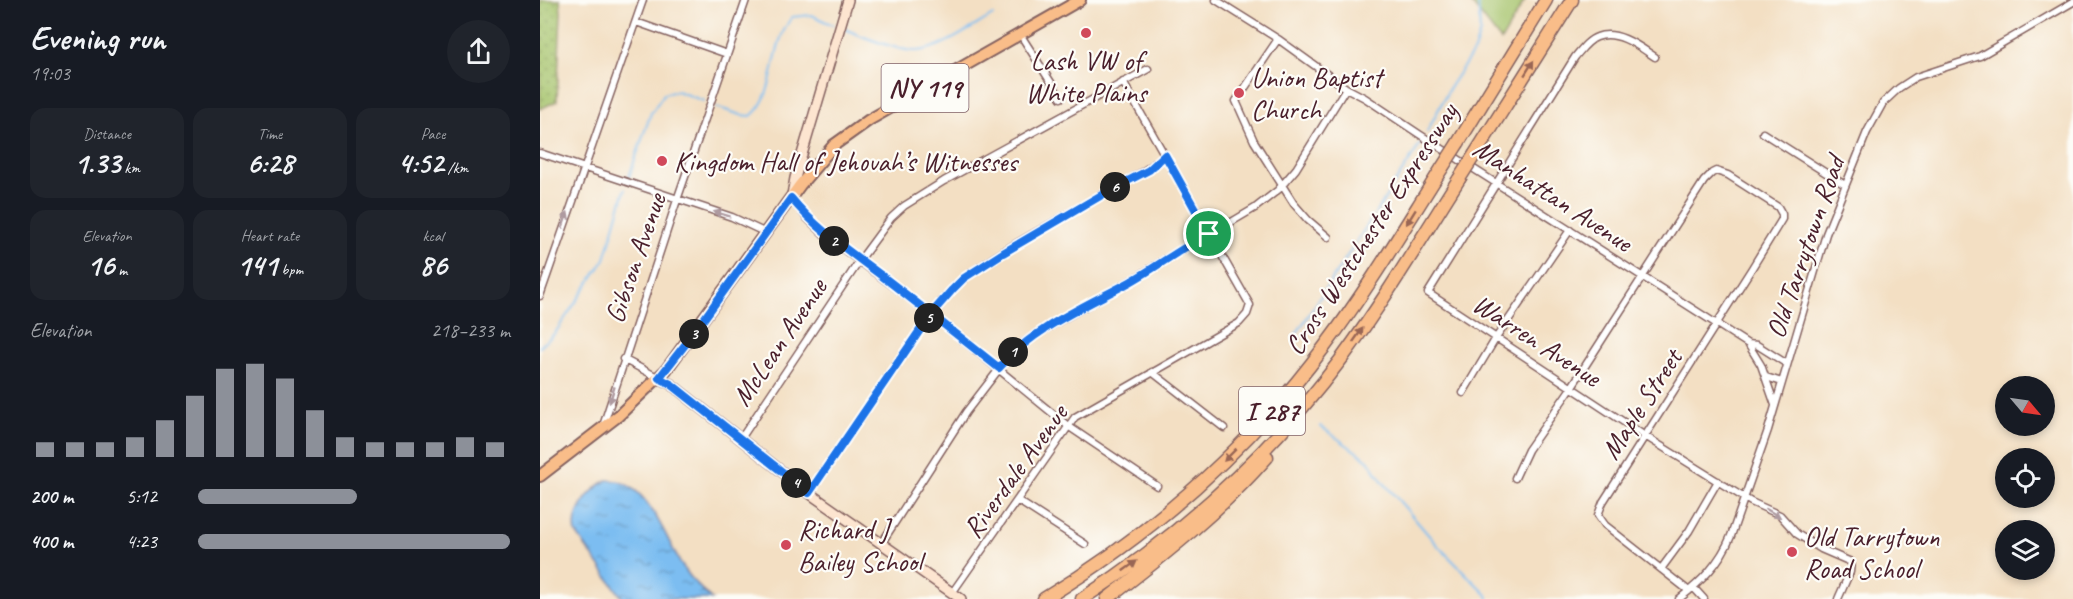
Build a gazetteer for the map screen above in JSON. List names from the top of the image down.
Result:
{
  "streets": {
    "highway": ["Cross Westchester Expressway", "I 287"],
    "main road": ["NY 119"],
    "street": [
      "Manhattan Avenue",
      "Old Tarrytown Road",
      "Gibson Avenue",
      "Warren Avenue",
      "McLean Avenue",
      "Maple Street",
      "Riverdale Avenue"
    ]
  },
  "crossings": [
    ["NY 119", "Gibson Avenue"],
    ["Manhattan Avenue", "Old Tarrytown Road"],
    ["Manhattan Avenue", "Warren Avenue"],
    ["Manhattan Avenue", "Maple Street"],
    ["Old Tarrytown Road", "Warren Avenue"],
    ["Old Tarrytown Road", "Maple Street"],
    ["Warren Avenue", "Maple Street"]
  ],
  "places": [
    "Lash VW of White Plains",
    "Union Baptist Church",
    "Kingdom Hall of Jehovah’s Witnesses",
    "Richard J Bailey School",
    "Old Tarrytown Road School"
  ],
  "north": "bottom right",
  "page": {
    "heading": ["Evening run", "19:03"],
    "stats": [
      ["Distance", "1.33 km"],
      ["Time", "6:28"],
      ["Pace", "4:52 /km"],
      ["Elevation", "16 m"],
      ["Heart rate", "141 bpm"],
      ["kcal", "86"]
    ],
    "pins": [
      "6",
      "2",
      "5",
      "3",
      "1",
      "4"
    ],
    "chart": ["Elevation", "218–233 m"],
    "list": [
      {
        "name": "200 m",
        "note": "5:12"
      },
      {
        "name": "400 m",
        "note": "4:23"
      }
    ]
  }
}
